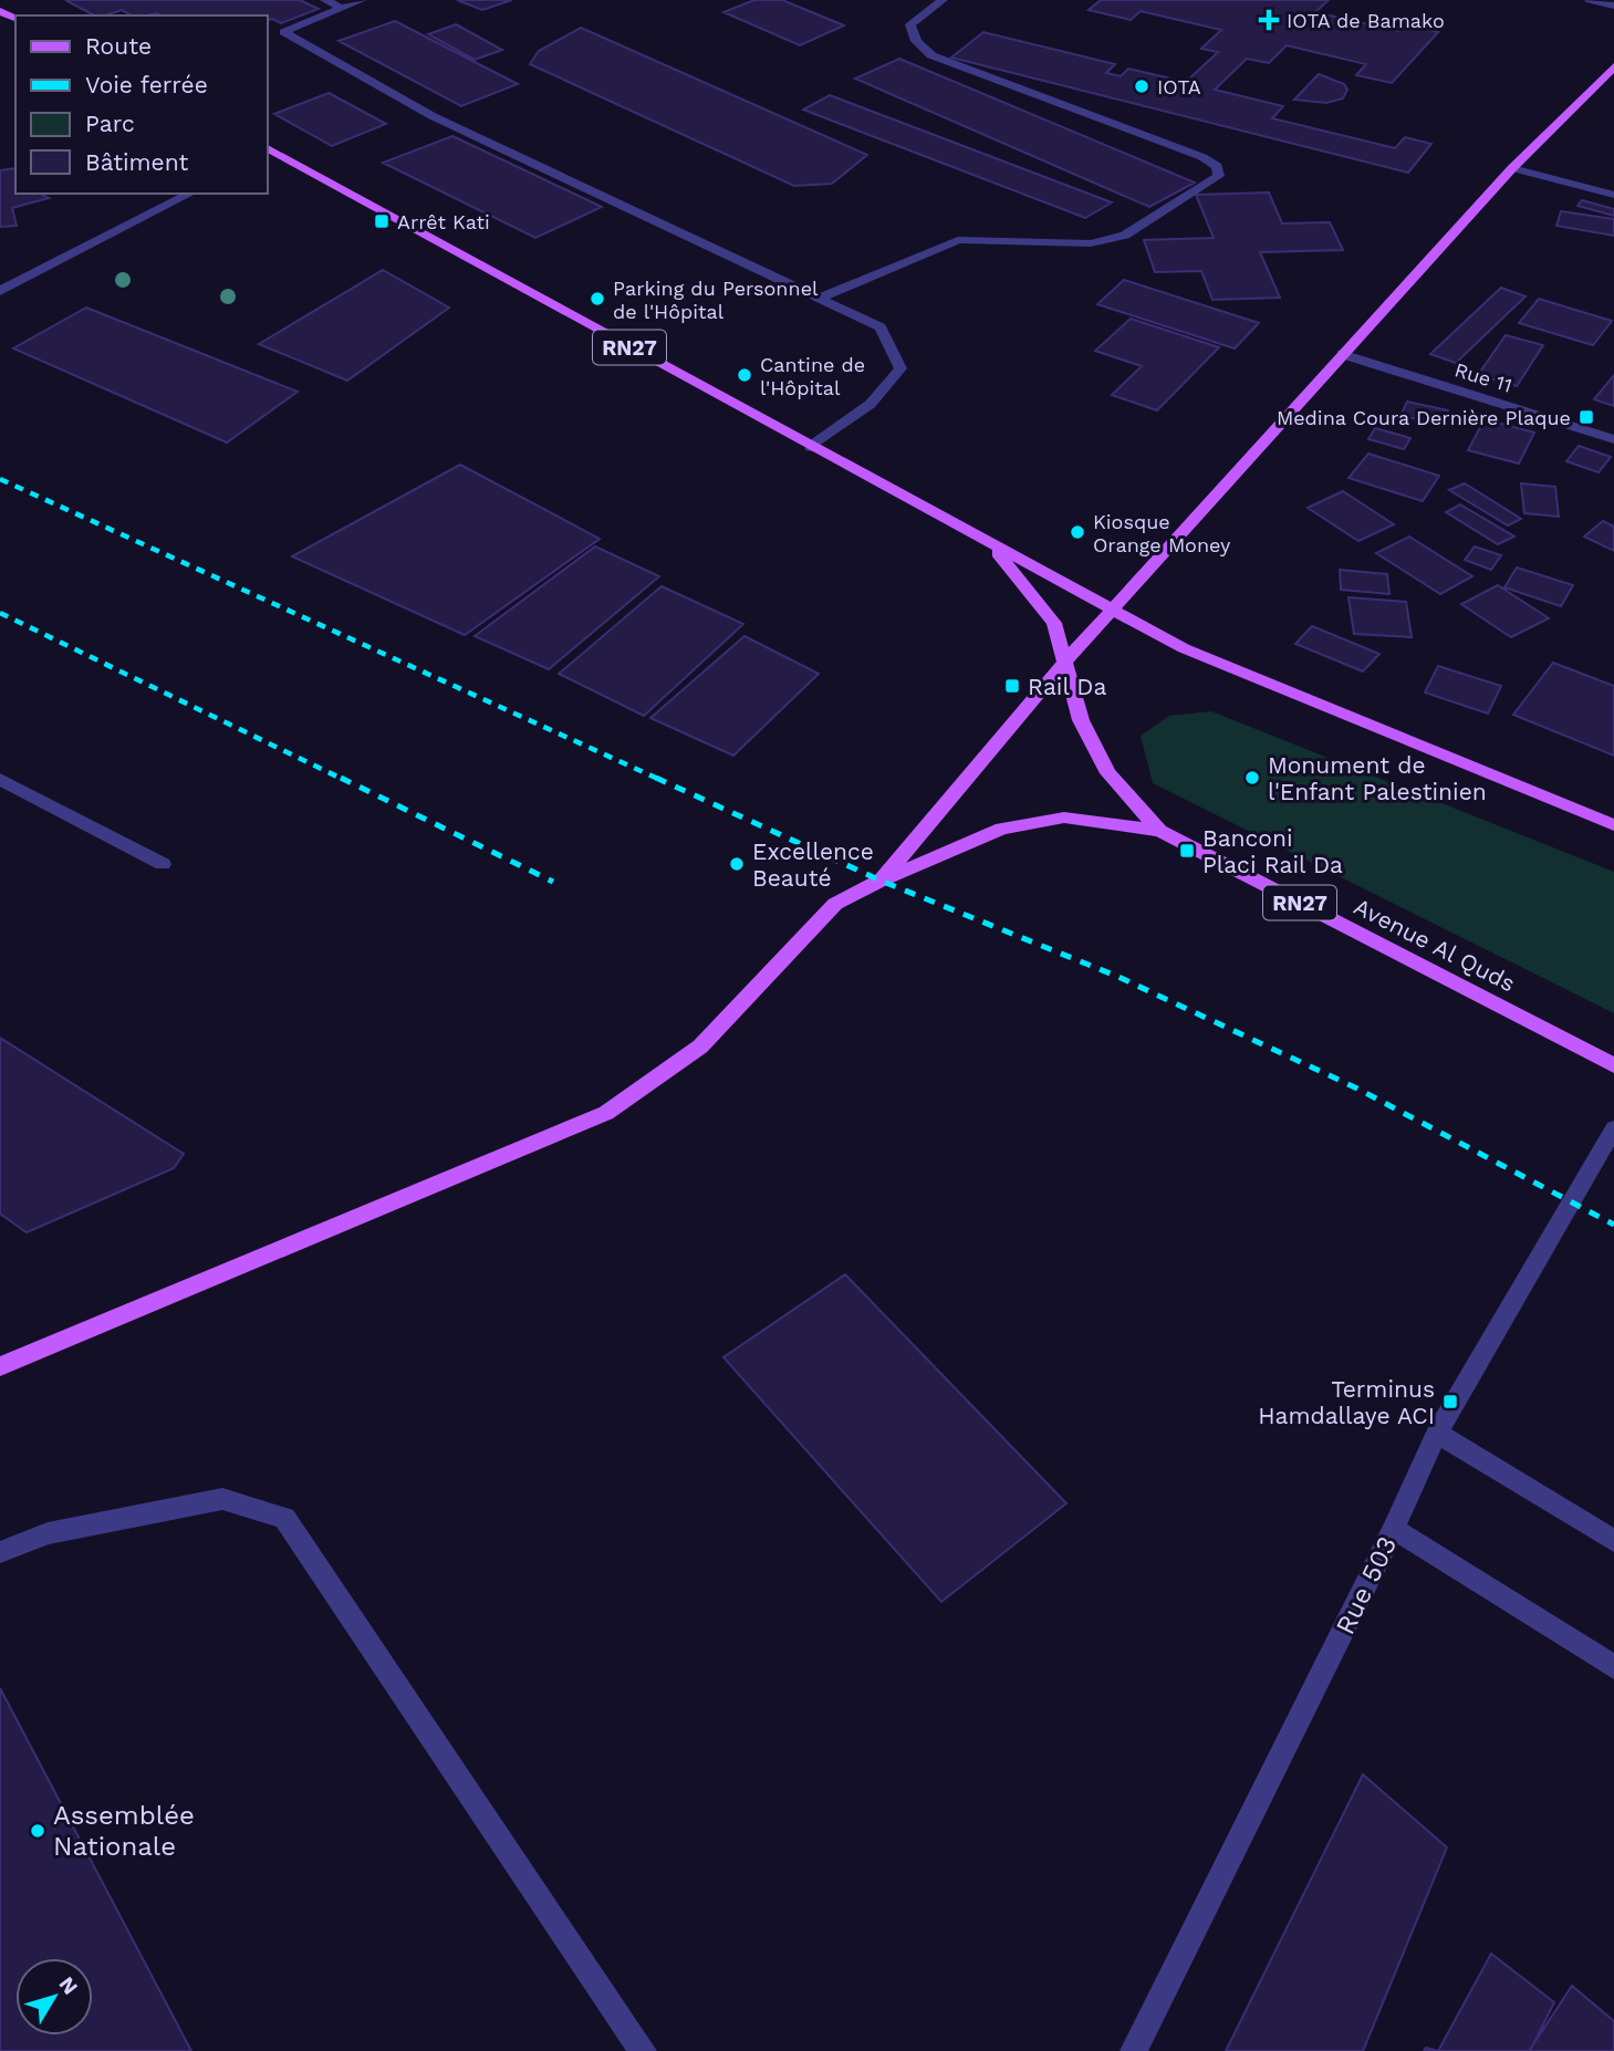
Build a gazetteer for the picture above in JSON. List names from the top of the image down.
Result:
{
  "streets": {
    "main road": ["RN27", "Avenue Al Quds"],
    "street": ["Rue 11", "Rue 503"]
  },
  "crossings": [
    ["RN27", "Avenue Al Quds"]
  ],
  "places": {
    "health": ["IOTA de Bamako"],
    "other": [
      "IOTA",
      "Parking du Personnel de l'Hôpital",
      "Cantine de l'Hôpital",
      "Kiosque Orange Money",
      "Monument de l'Enfant Palestinien",
      "Excellence Beauté",
      "Assemblée Nationale"
    ],
    "transit": [
      "Arrêt Kati",
      "Medina Coura Dernière Plaque",
      "Rail Da",
      "Banconi Placi Rail Da",
      "Terminus Hamdallaye ACI"
    ]
  },
  "legend": [
    "Route",
    "Voie ferrée",
    "Parc",
    "Bâtiment"
  ],
  "north": "top right"
}
